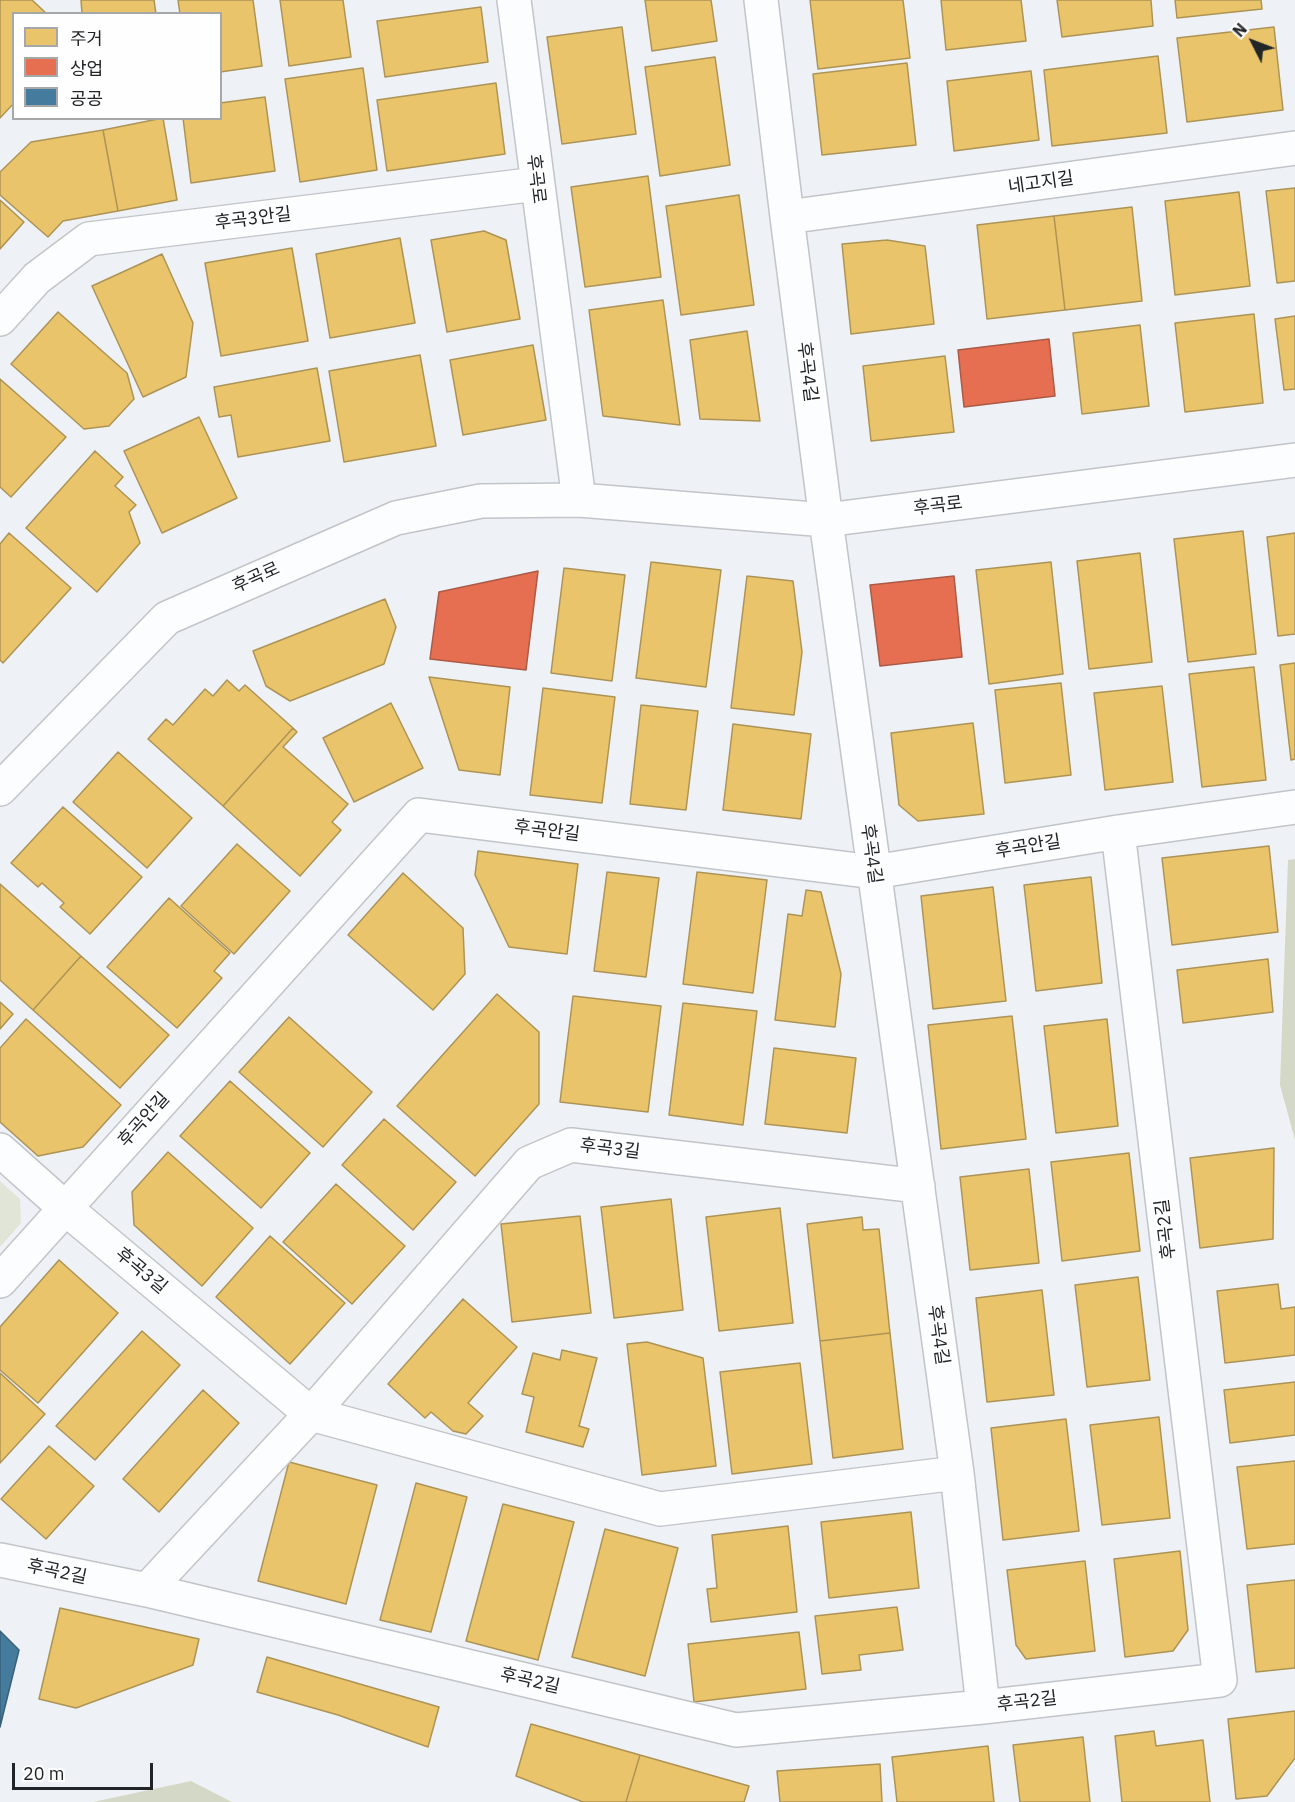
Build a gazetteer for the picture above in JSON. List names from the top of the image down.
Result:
{
  "streets": {
    "street": [
      "후곡로",
      "네고지길",
      "후곡3안길",
      "후곡4길",
      "후곡안길",
      "후곡3길",
      "후곡2길"
    ]
  },
  "crossings": [
    ["후곡로", "후곡3안길"],
    ["후곡로", "후곡4길"],
    ["네고지길", "후곡4길"],
    ["후곡4길", "후곡안길"],
    ["후곡4길", "후곡3길"],
    ["후곡4길", "후곡2길"],
    ["후곡안길", "후곡3길"],
    ["후곡안길", "후곡2길"]
  ],
  "legend": ["주거", "상업", "공공"],
  "scale_bar": "20 m",
  "north": "top left"
}
